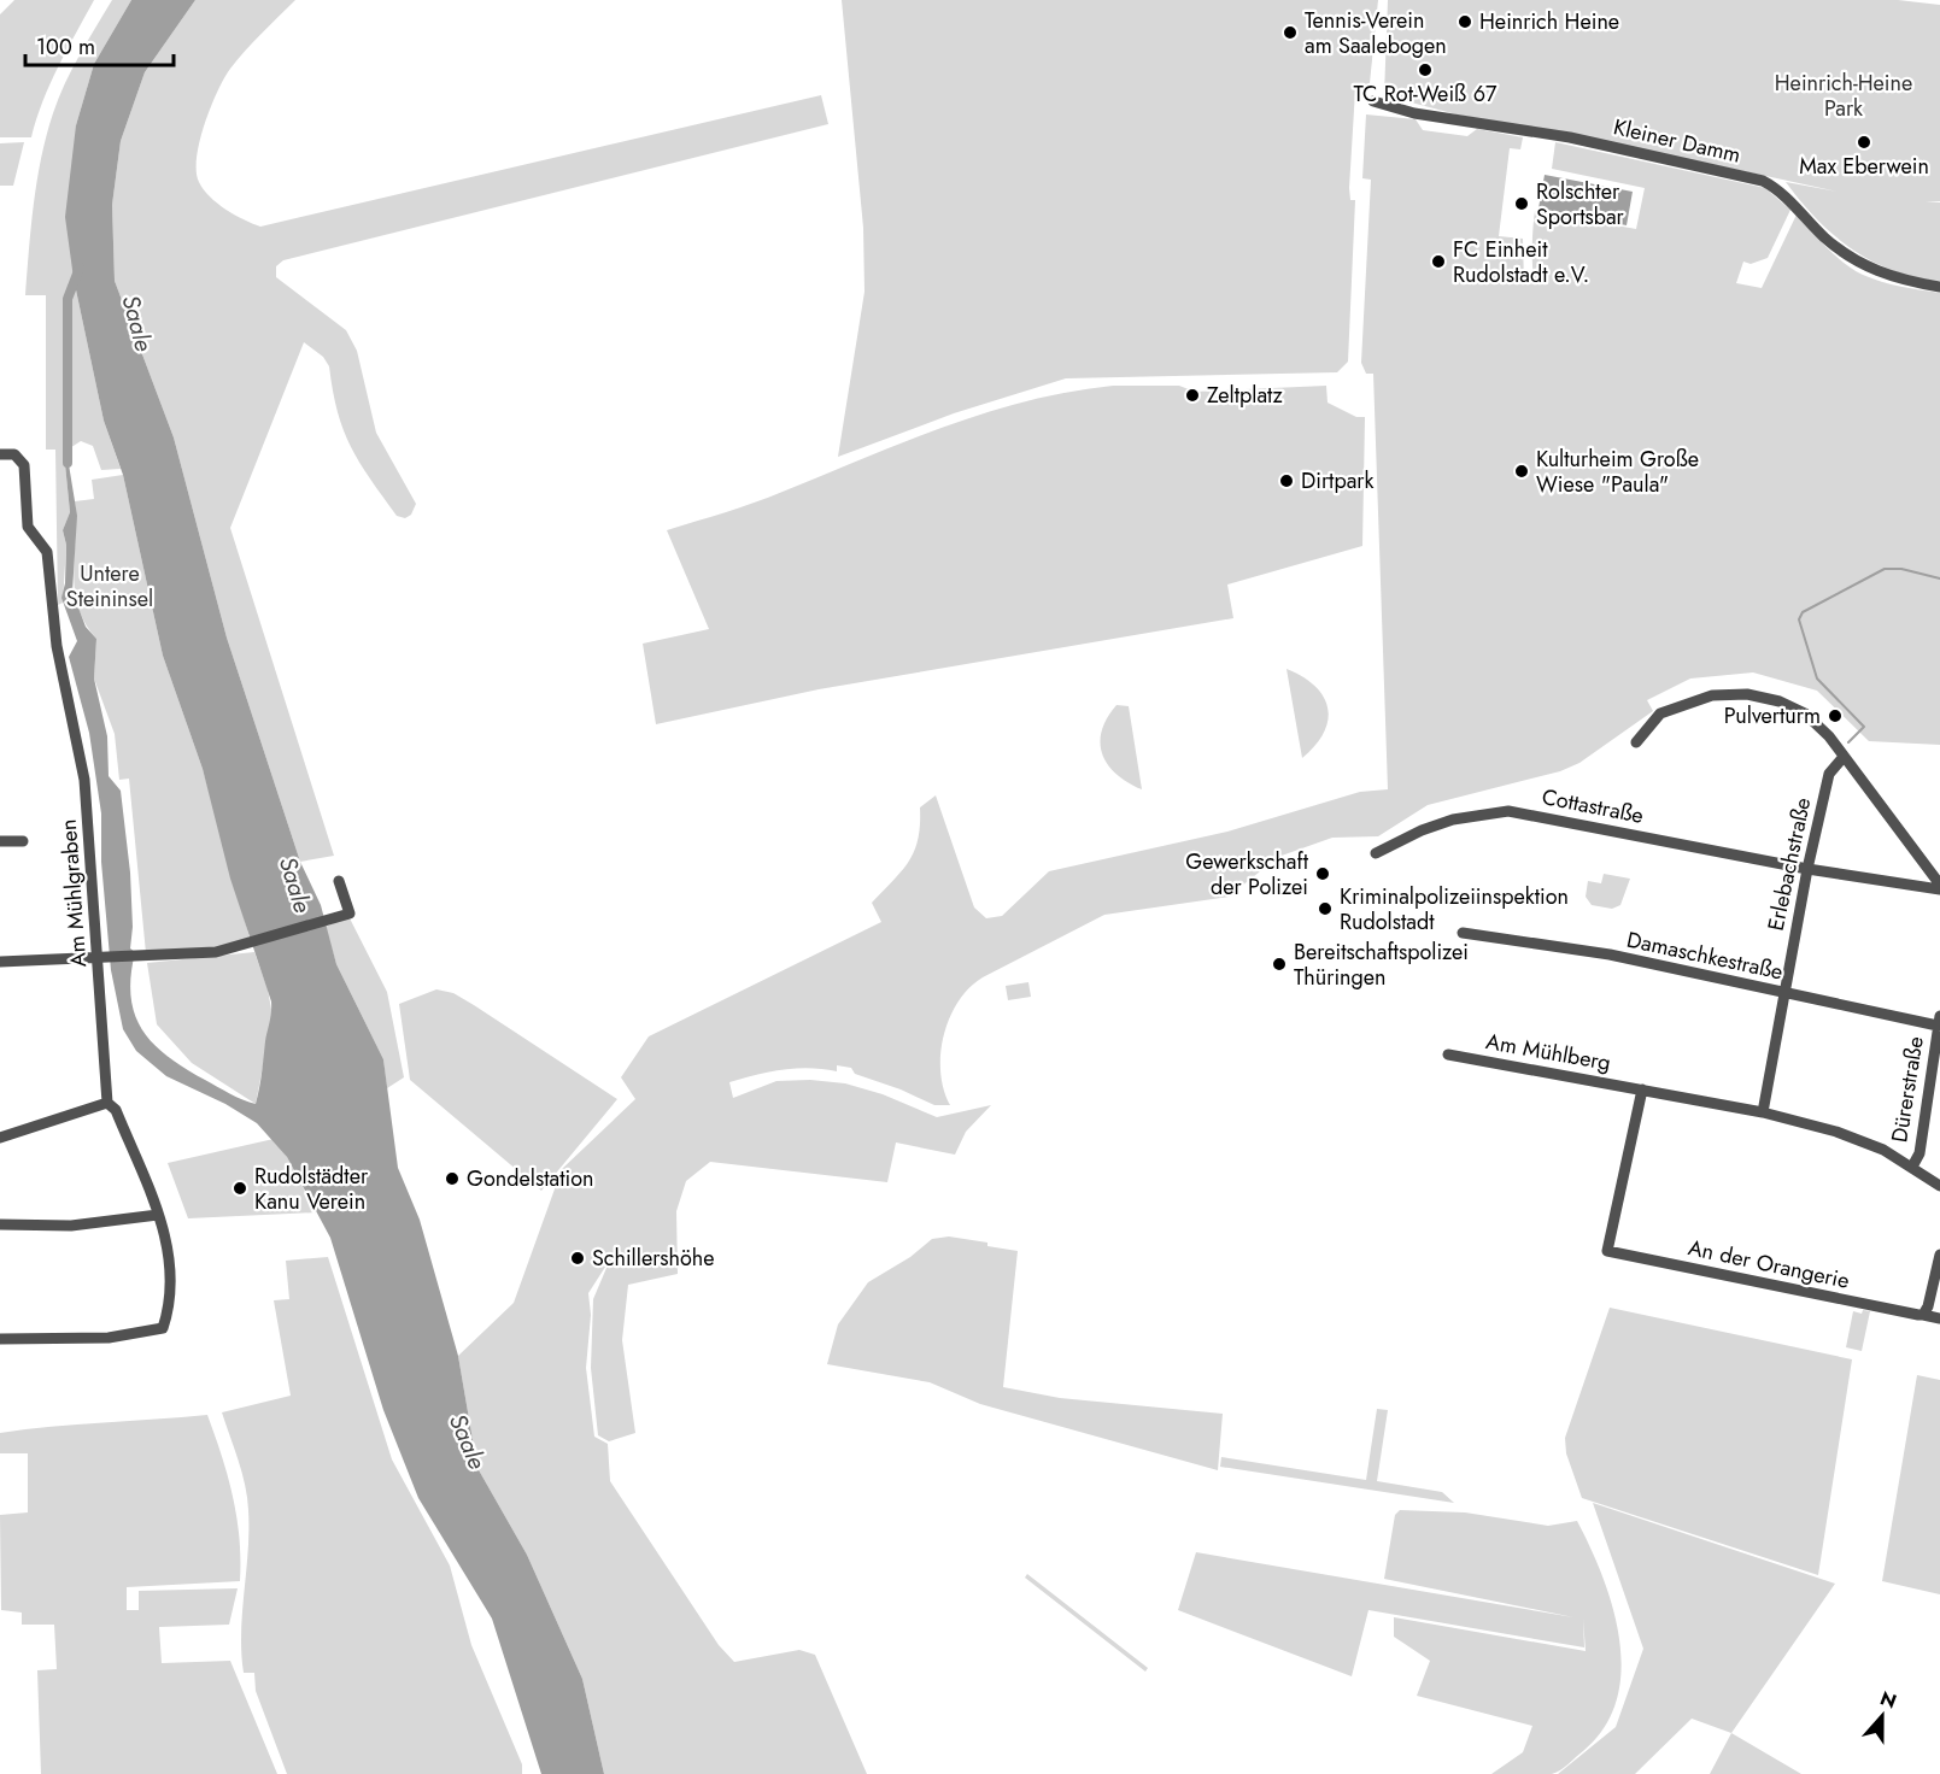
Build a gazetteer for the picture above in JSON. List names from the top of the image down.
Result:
{
  "streets": {
    "street": [
      "Kleiner Damm",
      "Cottastraße",
      "Erlebachstraße",
      "Am Mühlgraben",
      "Damaschkestraße",
      "Am Mühlberg",
      "Dürerstraße",
      "An der Orangerie"
    ]
  },
  "crossings": [
    ["Cottastraße", "Erlebachstraße"],
    ["Erlebachstraße", "Damaschkestraße"],
    ["Erlebachstraße", "Am Mühlberg"],
    ["Damaschkestraße", "Dürerstraße"],
    ["Am Mühlberg", "Dürerstraße"],
    ["Am Mühlberg", "An der Orangerie"]
  ],
  "water": ["Saale"],
  "parks": ["Heinrich-Heine Park", "Untere Steininsel"],
  "places": [
    "Heinrich Heine",
    "Tennis-Verein am Saalebogen",
    "TC Rot-Weiß 67",
    "Max Eberwein",
    "Rolschter Sportsbar",
    "FC Einheit Rudolstadt e.V.",
    "Zeltplatz",
    "Kulturheim Große Wiese \"Paula\"",
    "Dirtpark",
    "Pulverturm",
    "Gewerkschaft der Polizei",
    "Kriminalpolizeiinspektion Rudolstadt",
    "Bereitschaftspolizei Thüringen",
    "Gondelstation",
    "Rudolstädter Kanu Verein",
    "Schillershöhe"
  ],
  "scale_bar": "100 m",
  "north": "top"
}
